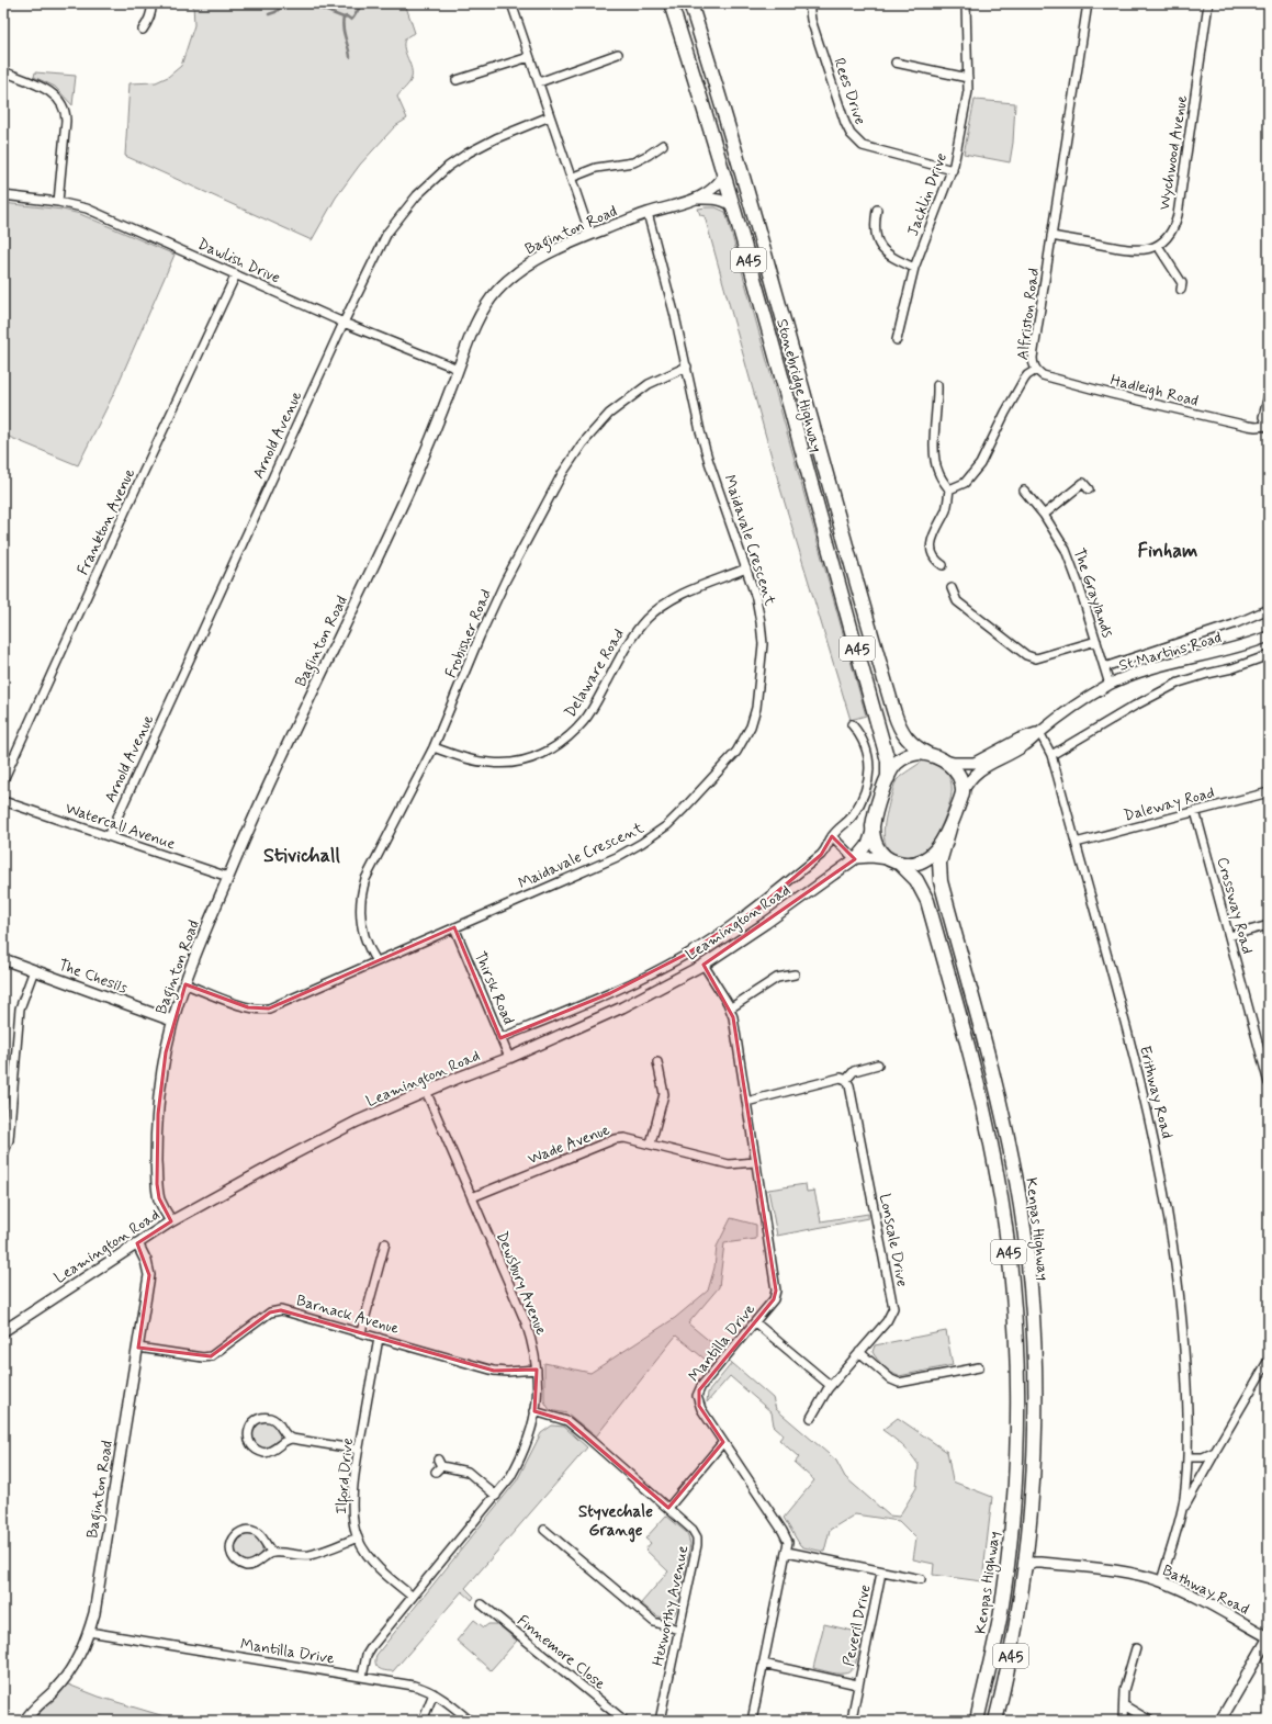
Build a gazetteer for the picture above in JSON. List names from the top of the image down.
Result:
{
  "streets": {
    "highway": ["A45", "Stonebridge Highway", "Kenpas Highway"],
    "street": [
      "Rees Drive",
      "Wychwood Avenue",
      "Jacklin Drive",
      "Baginton Road",
      "Dawlish Drive",
      "Alfriston Road",
      "Hadleigh Road",
      "Arnold Avenue",
      "Frankton Avenue",
      "Maidavale Crescent",
      "The Graylands",
      "Frobisher Road",
      "St Martins Road",
      "Delaware Road",
      "Daleway Road",
      "Watercall Avenue",
      "Crossway Road",
      "Leamington Road",
      "The Chesils",
      "Thirsk Road",
      "Erithway Road",
      "Wade Avenue",
      "Lonscale Drive",
      "Dewsbury Avenue",
      "Barnack Avenue",
      "Mantilla Drive",
      "Ilford Drive",
      "Bathway Road",
      "Hexworthy Avenue",
      "Peveril Drive",
      "Finnemore Close"
    ]
  },
  "crossings": [
    ["Rees Drive", "Jacklin Drive"],
    ["Baginton Road", "Dawlish Drive"],
    ["Baginton Road", "Stonebridge Highway"],
    ["Baginton Road", "Maidavale Crescent"],
    ["Baginton Road", "Watercall Avenue"],
    ["Baginton Road", "Leamington Road"],
    ["Baginton Road", "The Chesils"],
    ["Baginton Road", "Barnack Avenue"],
    ["Baginton Road", "Mantilla Drive"],
    ["Dawlish Drive", "Arnold Avenue"],
    ["Dawlish Drive", "Frankton Avenue"],
    ["Alfriston Road", "Hadleigh Road"],
    ["Stonebridge Highway", "St Martins Road"],
    ["Stonebridge Highway", "Leamington Road"],
    ["Stonebridge Highway", "Kenpas Highway"],
    ["Arnold Avenue", "Watercall Avenue"],
    ["Maidavale Crescent", "Frobisher Road"],
    ["Maidavale Crescent", "Delaware Road"],
    ["Maidavale Crescent", "Thirsk Road"],
    ["The Graylands", "St Martins Road"],
    ["Frobisher Road", "Delaware Road"],
    ["St Martins Road", "Leamington Road"],
    ["St Martins Road", "Erithway Road"],
    ["St Martins Road", "Kenpas Highway"],
    ["Daleway Road", "Crossway Road"],
    ["Daleway Road", "Erithway Road"],
    ["Leamington Road", "Thirsk Road"],
    ["Leamington Road", "Kenpas Highway"],
    ["Leamington Road", "Dewsbury Avenue"],
    ["Leamington Road", "Mantilla Drive"],
    ["Wade Avenue", "Dewsbury Avenue"],
    ["Wade Avenue", "Mantilla Drive"],
    ["Kenpas Highway", "Bathway Road"],
    ["Dewsbury Avenue", "Barnack Avenue"],
    ["Dewsbury Avenue", "Mantilla Drive"],
    ["Dewsbury Avenue", "Ilford Drive"],
    ["Dewsbury Avenue", "Hexworthy Avenue"],
    ["Barnack Avenue", "Ilford Drive"],
    ["Mantilla Drive", "Peveril Drive"]
  ],
  "districts": ["Finham", "Stivichall", "Styvechale Grange"]
}
